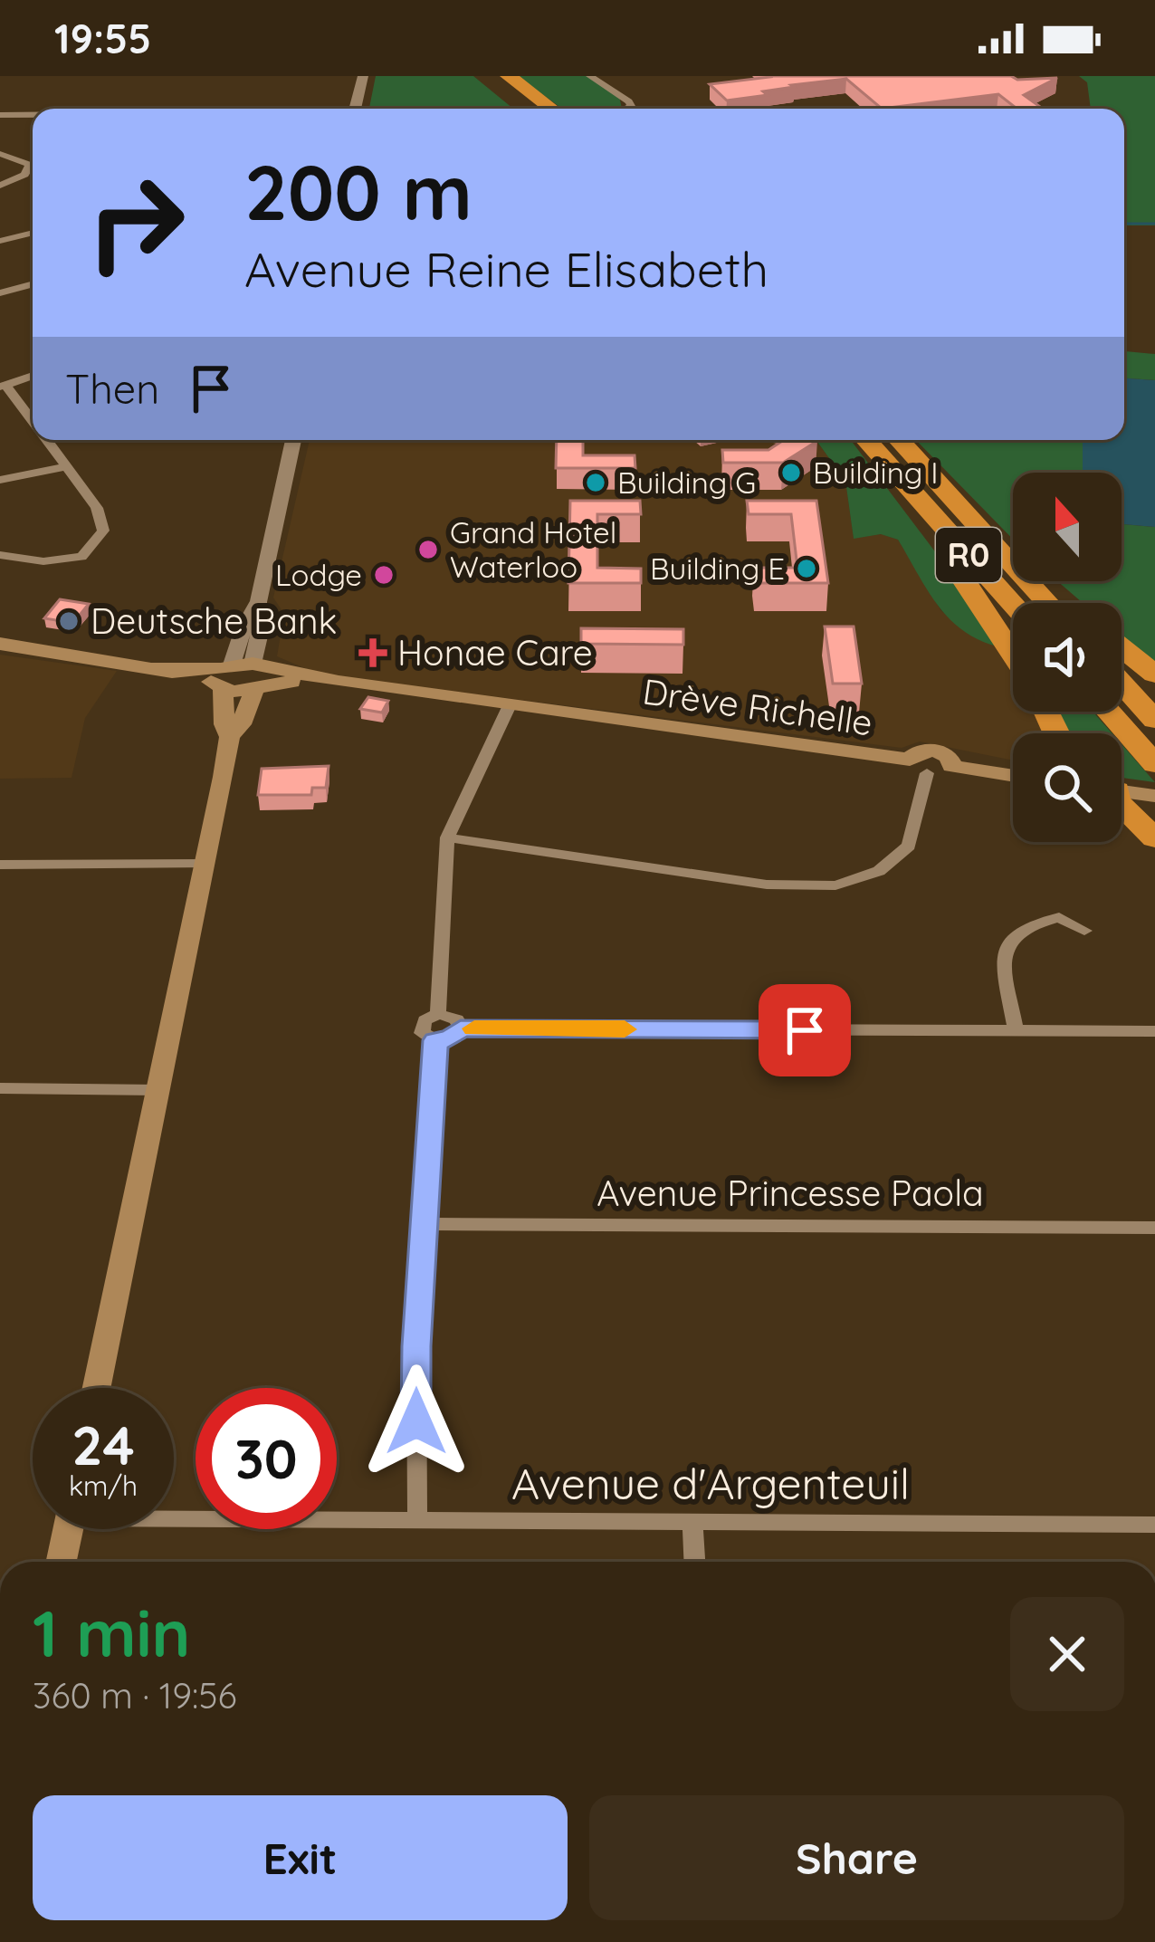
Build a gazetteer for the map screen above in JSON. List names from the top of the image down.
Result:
{
  "streets": {
    "highway": ["R0"],
    "main road": ["Drève Richelle"],
    "street": ["Avenue Princesse Paola", "Avenue d'Argenteuil"]
  },
  "places": {
    "other": [
      "Building I",
      "Building G",
      "Grand Hotel Waterloo",
      "Building E",
      "Lodge",
      "Deutsche Bank"
    ],
    "health": ["Honae Care"]
  },
  "north": "top",
  "page": {
    "status": "19:55",
    "turn": ["200 m", "Avenue Reine Elisabeth"],
    "then": "Then",
    "speed": "24 km/h",
    "limit": "30",
    "heading": ["1 min", "360 m · 19:56"],
    "buttons": ["Exit", "Share"]
  }
}
